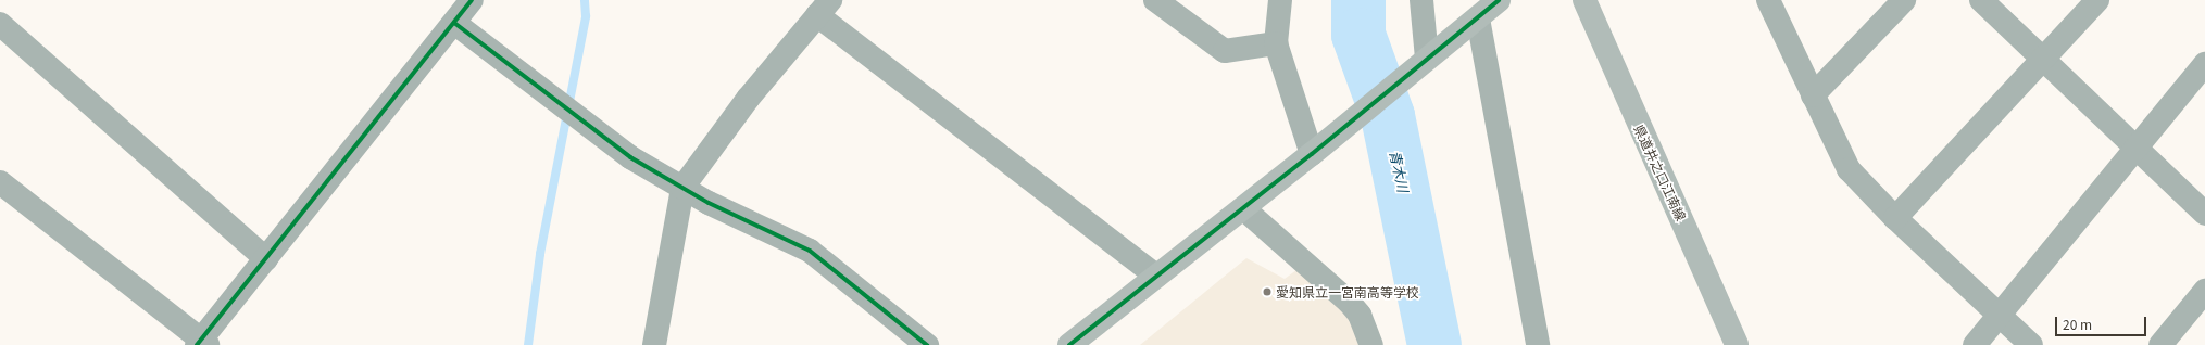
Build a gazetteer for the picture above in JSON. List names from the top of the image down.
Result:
{
  "streets": {
    "street": ["県道井之口江南線"]
  },
  "water": ["青木川"],
  "places": ["愛知県立一宮南高等学校"],
  "scale_bar": "20 m"
}
